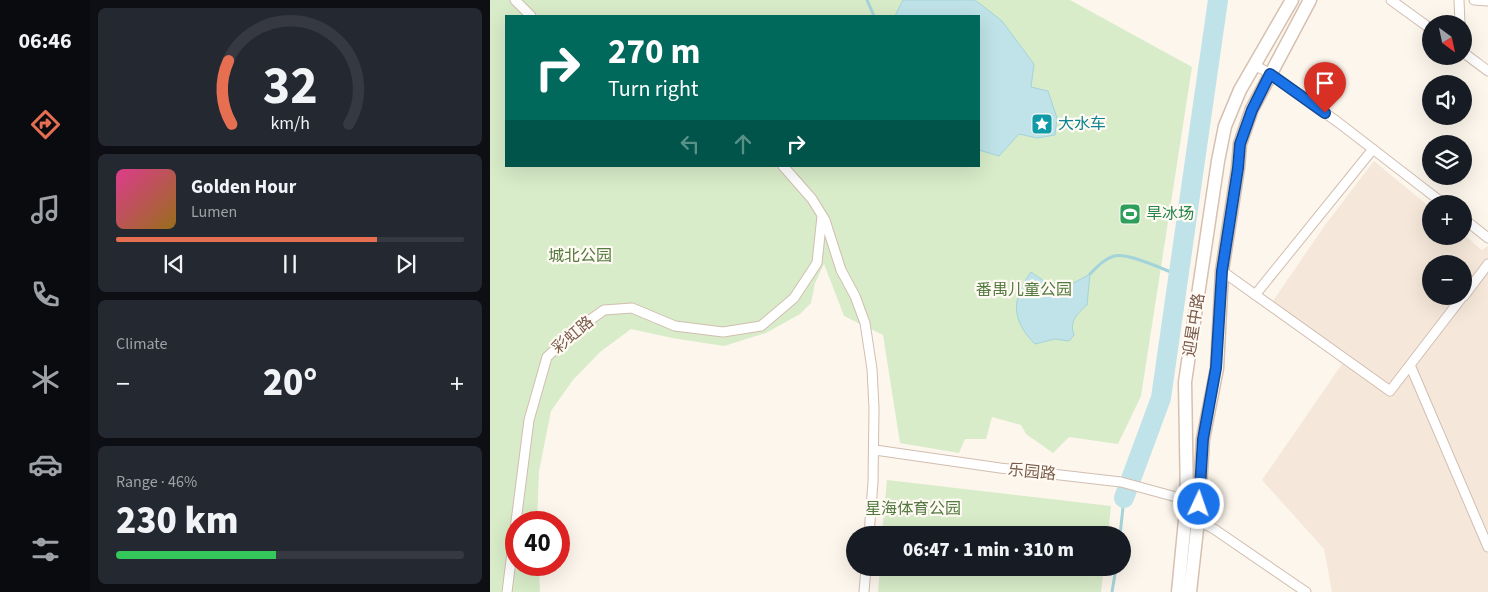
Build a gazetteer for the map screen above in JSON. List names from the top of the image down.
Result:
{
  "streets": {
    "street": ["迎星中路", "彩虹路", "乐园路"]
  },
  "crossings": [
    ["迎星中路", "乐园路"]
  ],
  "parks": ["城北公园", "番禺儿童公园", "星海体育公园"],
  "places": {
    "place": ["大水车"],
    "sports": ["旱冰场"]
  },
  "north": "bottom right",
  "page": {
    "tabs": "06:46",
    "map_buttons": ["+", "−"],
    "turn": ["270 m", "Turn right"],
    "song": ["Golden Hour", "Lumen"],
    "tile": [
      "Climate",
      ["Range · 46%", "230 km"]
    ],
    "heat": ["−", "20°", "+"],
    "limit": "40",
    "trip": "06:47 · 1 min · 310 m",
    "gauge": ["32", "km/h"]
  }
}
